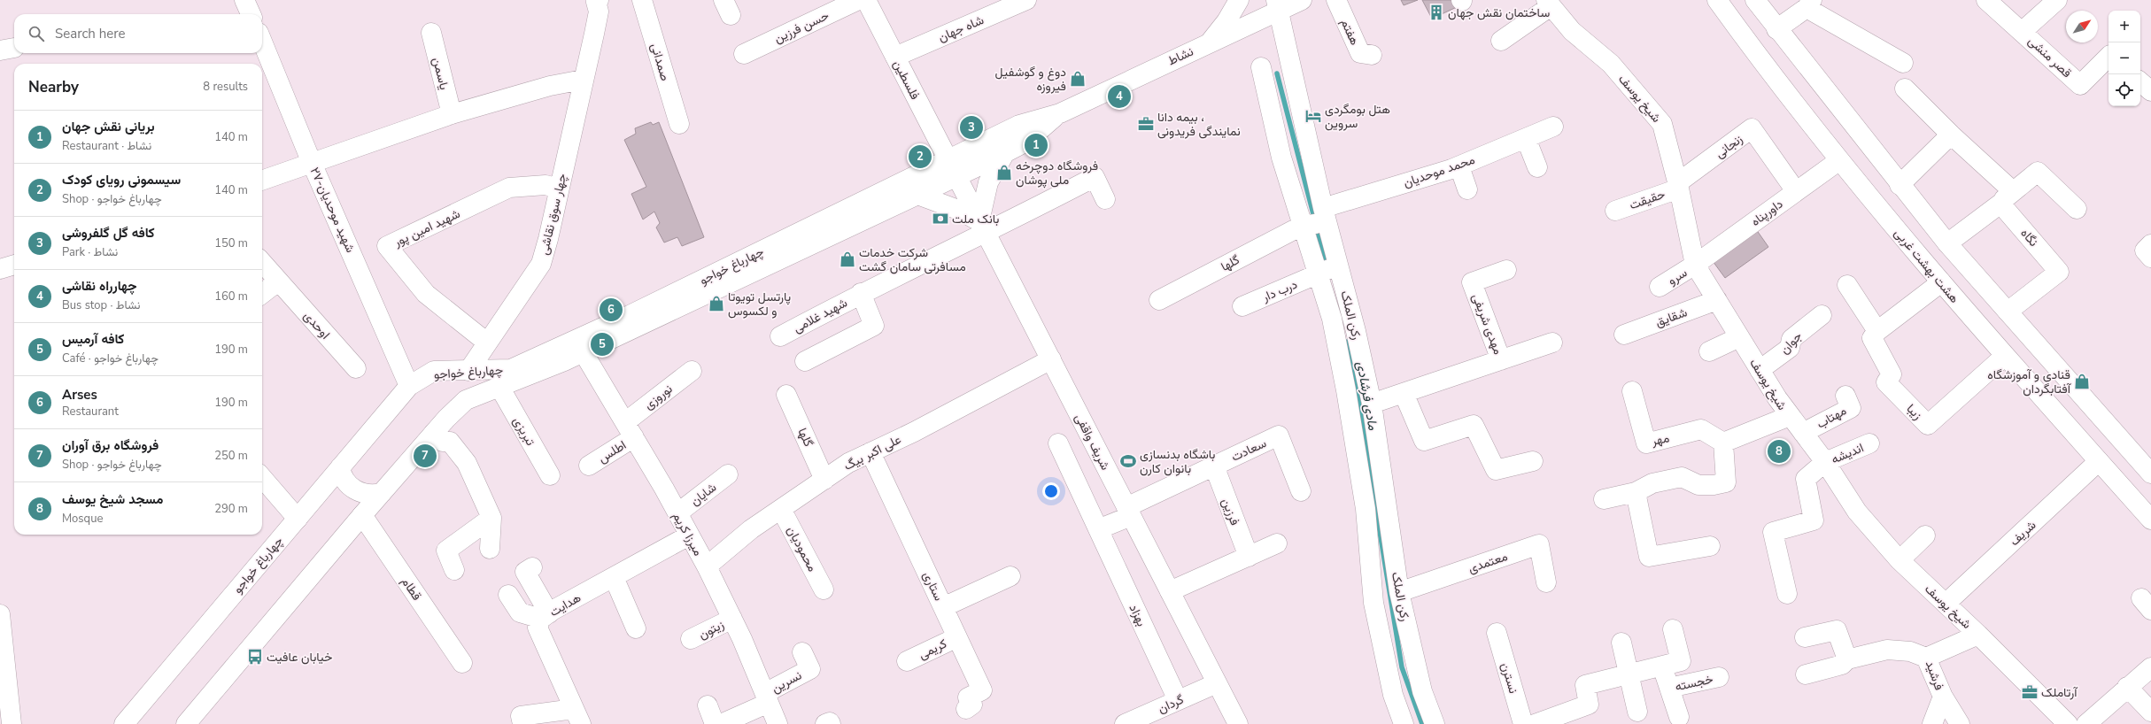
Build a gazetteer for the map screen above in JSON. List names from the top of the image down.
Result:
{
  "streets": {
    "street": [
      "حسن فرزین",
      "شاه جهان",
      "هفتم",
      "نشاط",
      "قصر منشی",
      "صمدانی",
      "یاسمن",
      "فلسطین",
      "شیخ یوسف",
      "زنجانی",
      "محمد موحدیان",
      "حقیقت",
      "۲۷-شهید موحدیان",
      "داورپناه",
      "چهار سوق نقاشی",
      "شهید امین پور",
      "نگاه",
      "گلها",
      "چهارباغ خواجو",
      "هشت بهشت غربی",
      "سرو",
      "درب دار",
      "شهید غلامی",
      "رکن الملک",
      "شقایق",
      "مهدی شریفی",
      "اوحدی",
      "جوان",
      "نوروزی",
      "زیبا",
      "مهتاب",
      "تبریزی",
      "مهر",
      "شریف واقفی",
      "سعادت",
      "اطلس",
      "علی اکبر بیگ",
      "اندیشه",
      "شایان",
      "فرزین",
      "شریف",
      "میرزا کریم",
      "محمودیان",
      "معتمدی",
      "ستاری",
      "قطام",
      "هدایت",
      "بهزاد",
      "زیتون",
      "کریمی",
      "فرشید",
      "نسترن",
      "نسرین",
      "خجسته",
      "گردان"
    ]
  },
  "crossings": [
    ["شاه جهان", "فلسطین"],
    ["نشاط", "فلسطین"],
    ["نشاط", "چهارباغ خواجو"],
    ["نشاط", "رکن الملک"],
    ["نشاط", "شریف واقفی"],
    ["فلسطین", "چهارباغ خواجو"],
    ["فلسطین", "شریف واقفی"],
    ["شیخ یوسف", "زنجانی"],
    ["شیخ یوسف", "حقیقت"],
    ["شیخ یوسف", "داورپناه"],
    ["شیخ یوسف", "سرو"],
    ["شیخ یوسف", "شقایق"],
    ["شیخ یوسف", "جوان"],
    ["شیخ یوسف", "مهتاب"],
    ["شیخ یوسف", "اندیشه"],
    ["شیخ یوسف", "شریف"],
    ["شیخ یوسف", "فرشید"],
    ["زنجانی", "حقیقت"],
    ["زنجانی", "داورپناه"],
    ["محمد موحدیان", "گلها"],
    ["محمد موحدیان", "رکن الملک"],
    ["۲۷-شهید موحدیان", "چهارباغ خواجو"],
    ["داورپناه", "هشت بهشت غربی"],
    ["داورپناه", "سرو"],
    ["چهار سوق نقاشی", "شهید امین پور"],
    ["چهار سوق نقاشی", "چهارباغ خواجو"],
    ["گلها", "رکن الملک"],
    ["گلها", "علی اکبر بیگ"],
    ["چهارباغ خواجو", "تبریزی"],
    ["چهارباغ خواجو", "شریف واقفی"],
    ["چهارباغ خواجو", "میرزا کریم"],
    ["چهارباغ خواجو", "قطام"],
    ["هشت بهشت غربی", "زیبا"],
    ["هشت بهشت غربی", "شریف"],
    ["درب دار", "رکن الملک"],
    ["شهید غلامی", "شریف واقفی"],
    ["رکن الملک", "مهدی شریفی"],
    ["رکن الملک", "معتمدی"],
    ["نوروزی", "اطلس"],
    ["نوروزی", "میرزا کریم"],
    ["شریف واقفی", "سعادت"],
    ["شریف واقفی", "علی اکبر بیگ"],
    ["شریف واقفی", "گردان"],
    ["سعادت", "فرزین"],
    ["اطلس", "میرزا کریم"],
    ["علی اکبر بیگ", "میرزا کریم"],
    ["علی اکبر بیگ", "محمودیان"],
    ["علی اکبر بیگ", "ستاری"],
    ["شایان", "میرزا کریم"],
    ["میرزا کریم", "هدایت"],
    ["میرزا کریم", "زیتون"],
    ["میرزا کریم", "نسرین"],
    ["ستاری", "کریمی"],
    ["بهزاد", "گردان"]
  ],
  "water": ["مادی فرشادی"],
  "places": {
    "building": ["ساختمان نقش جهان"],
    "shop": [
      "دوغ و گوشفیل فیروزه",
      "فروشگاه دوچرخه ملی پوشان",
      "شرکت خدمات مسافرتی سامان گشت",
      "پارتسل تویوتا و لکسوس",
      "قنادی و آموزشگاه آفتابگردان"
    ],
    "hotel": ["هتل بومگردی سروین"],
    "office": ["بیمه دانا ، نمایندگی فریدونی", "آرتاملک"],
    "bank": ["بانک ملت"],
    "sports": ["باشگاه بدنسازی بانوان کارن"],
    "bus stop": ["خیابان عافیت"]
  },
  "north": "top right",
  "page": {
    "map_buttons": ["+", "−"],
    "search": "Search here",
    "heading": ["Nearby", "8 results"],
    "pins": [
      "4",
      "3",
      "1",
      "2",
      "6",
      "5",
      "8",
      "7"
    ],
    "list": [
      {
        "mark": "1",
        "name": "بریانی نقش جهان",
        "note": "Restaurant · نشاط",
        "value": "140 m"
      },
      {
        "mark": "2",
        "name": "سیسمونی رویای کودک",
        "note": "Shop · چهارباغ خواجو",
        "value": "140 m"
      },
      {
        "mark": "3",
        "name": "کافه گل گلفروشی",
        "note": "Park · نشاط",
        "value": "150 m"
      },
      {
        "mark": "4",
        "name": "چهارراه نقاشی",
        "note": "Bus stop · نشاط",
        "value": "160 m"
      },
      {
        "mark": "5",
        "name": "کافه آرمیس",
        "note": "Café · چهارباغ خواجو",
        "value": "190 m"
      },
      {
        "mark": "6",
        "name": "Arses",
        "note": "Restaurant",
        "value": "190 m"
      },
      {
        "mark": "7",
        "name": "فروشگاه برق آوران",
        "note": "Shop · چهارباغ خواجو",
        "value": "250 m"
      },
      {
        "mark": "8",
        "name": "مسجد شیخ یوسف",
        "note": "Mosque",
        "value": "290 m"
      }
    ]
  }
}
